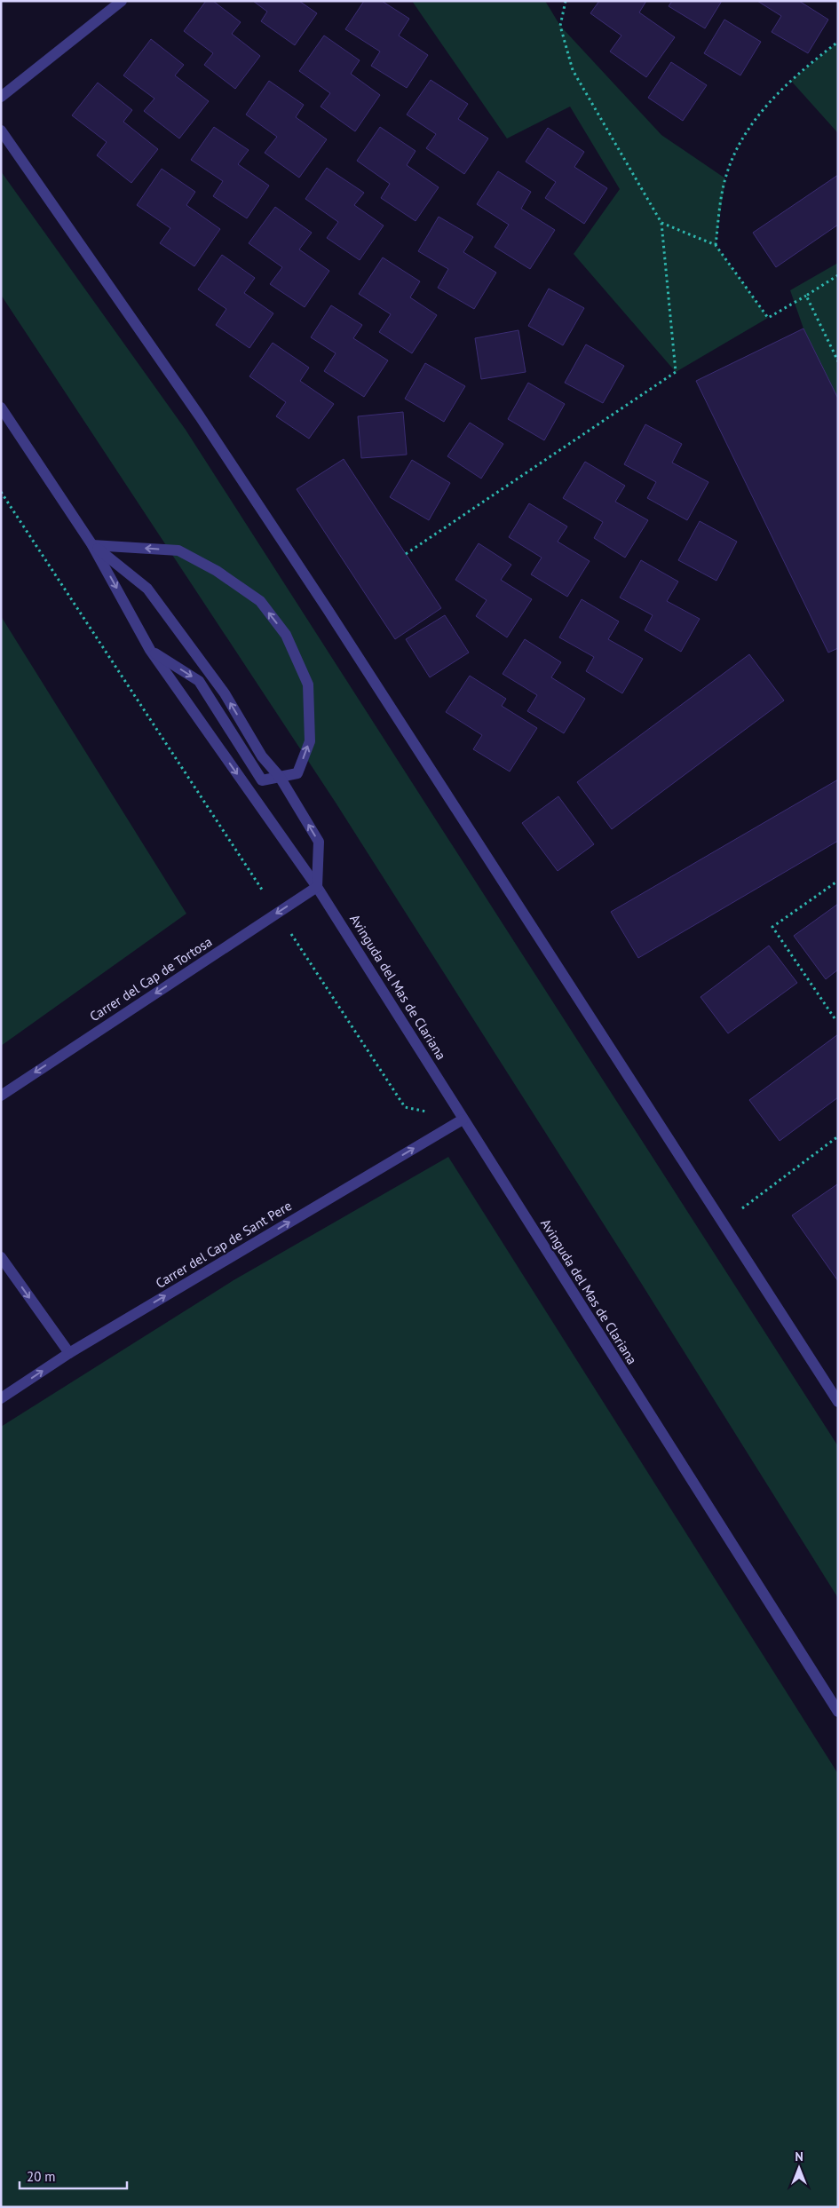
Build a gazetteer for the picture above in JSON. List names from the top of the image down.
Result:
{
  "streets": {
    "street": ["Carrer del Cap de Tortosa", "Avinguda del Mas de Clariana", "Carrer del Cap de Sant Pere"]
  },
  "crossings": [
    ["Carrer del Cap de Tortosa", "Avinguda del Mas de Clariana"],
    ["Avinguda del Mas de Clariana", "Carrer del Cap de Sant Pere"]
  ],
  "one_way": ["Carrer del Cap de Tortosa", "Carrer del Cap de Sant Pere"],
  "scale_bar": "20 m",
  "north": "top"
}
